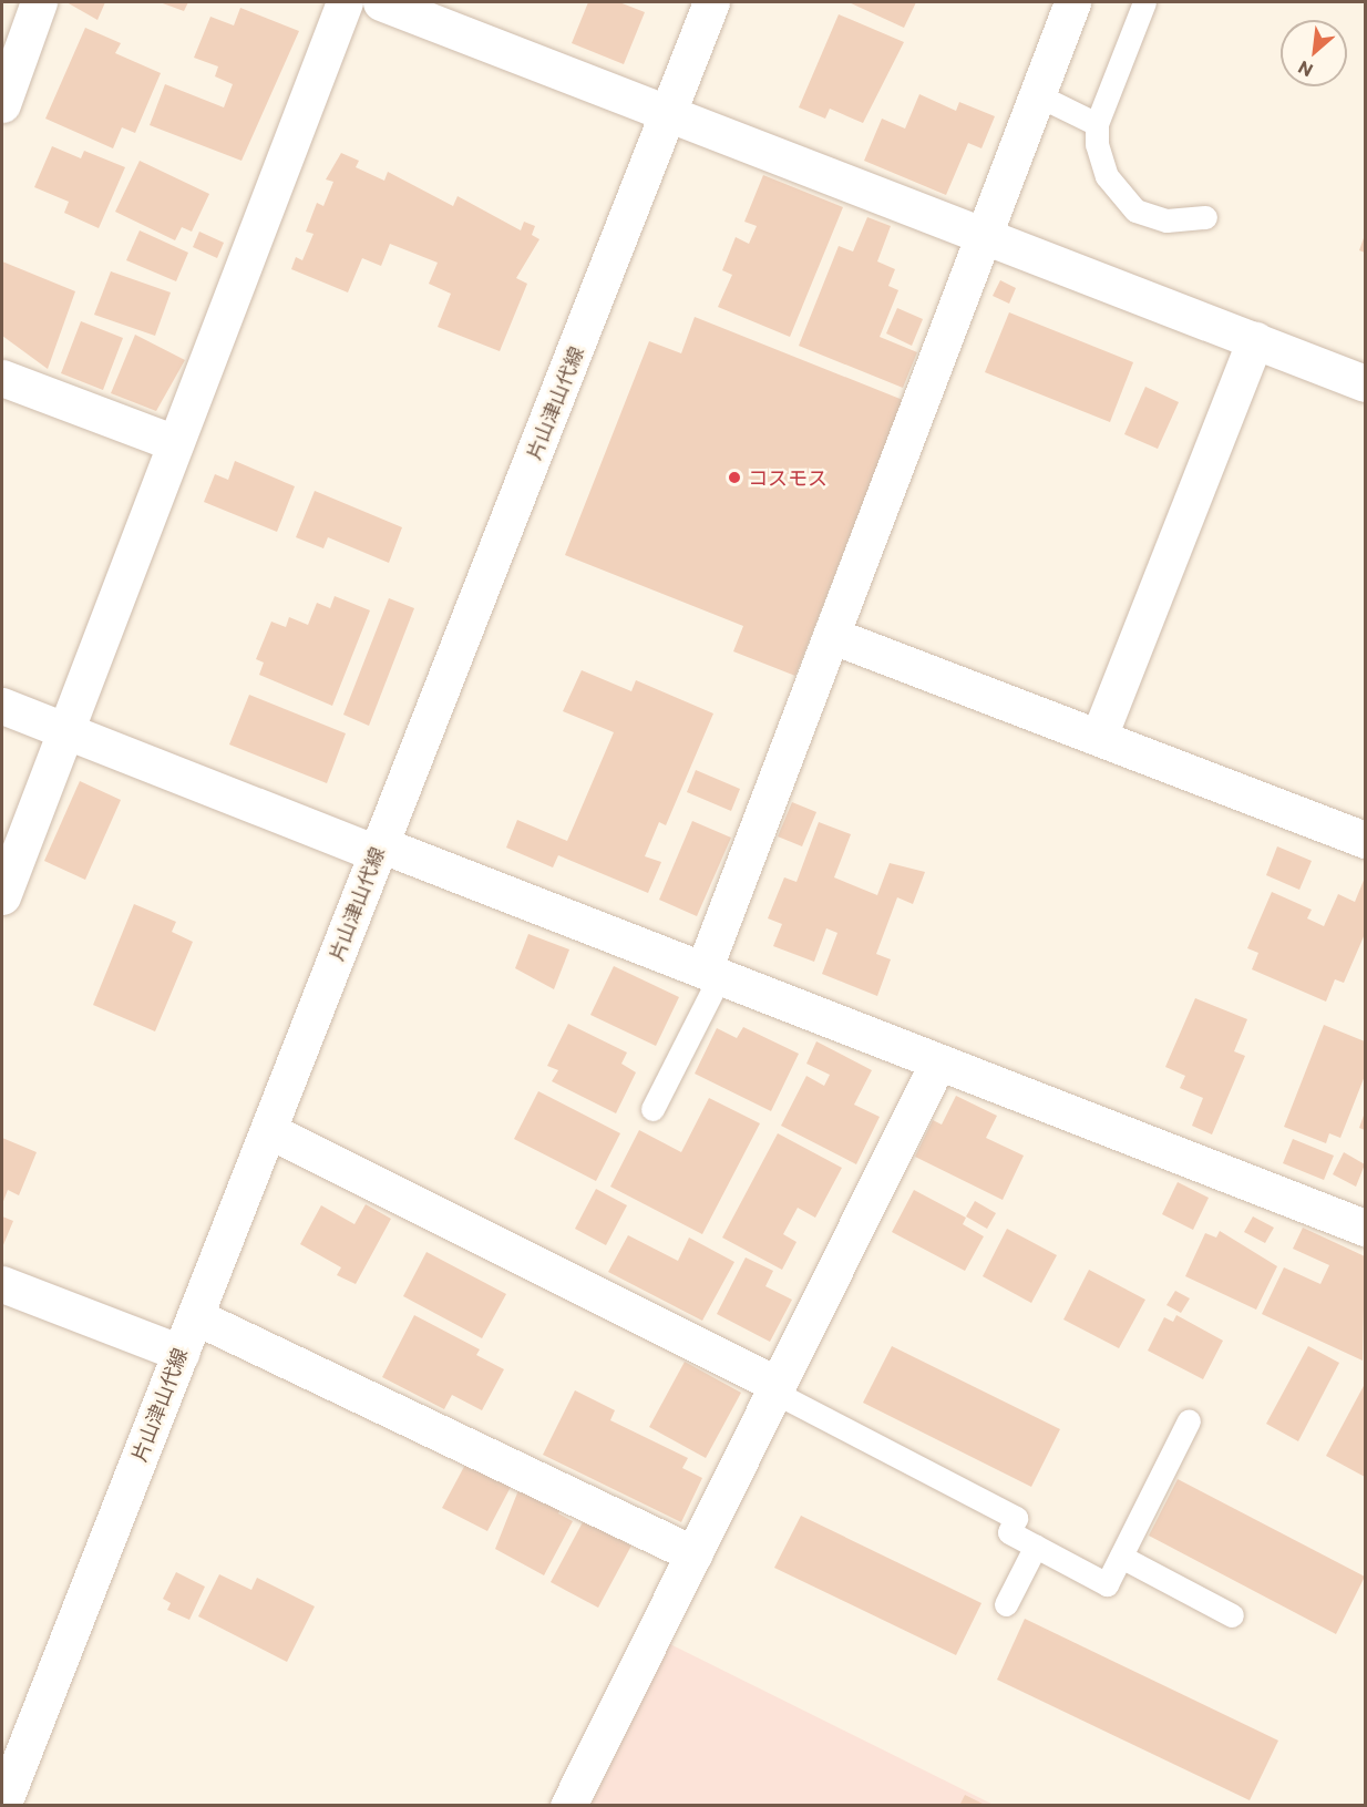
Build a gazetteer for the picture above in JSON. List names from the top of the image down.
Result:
{
  "streets": {
    "street": ["片山津山代線"]
  },
  "places": ["コスモス"],
  "north": "bottom left"
}
